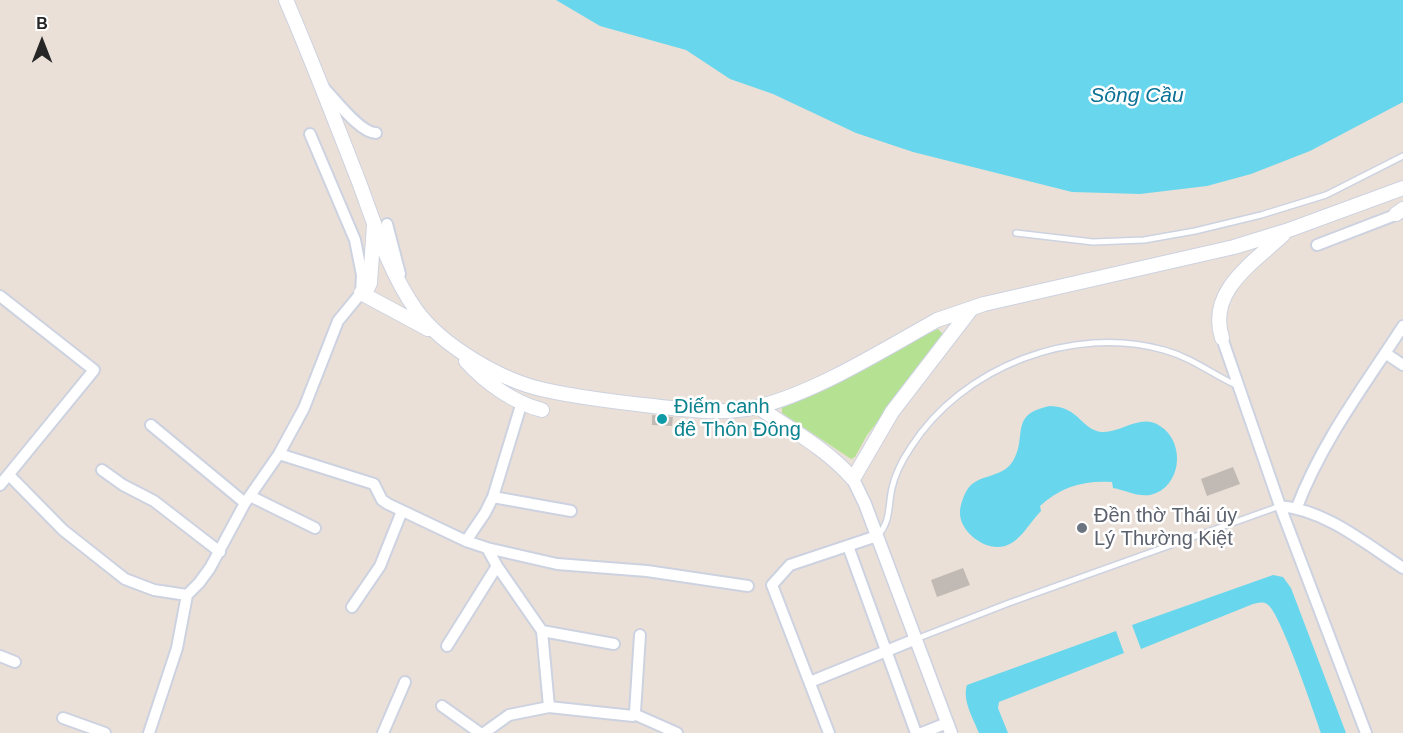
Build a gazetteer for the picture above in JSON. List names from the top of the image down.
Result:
{
  "water": ["Sông Cầu"],
  "places": ["Điếm canh đê Thôn Đông", "Đền thờ Thái úy Lý Thường Kiệt"],
  "north": "top"
}
